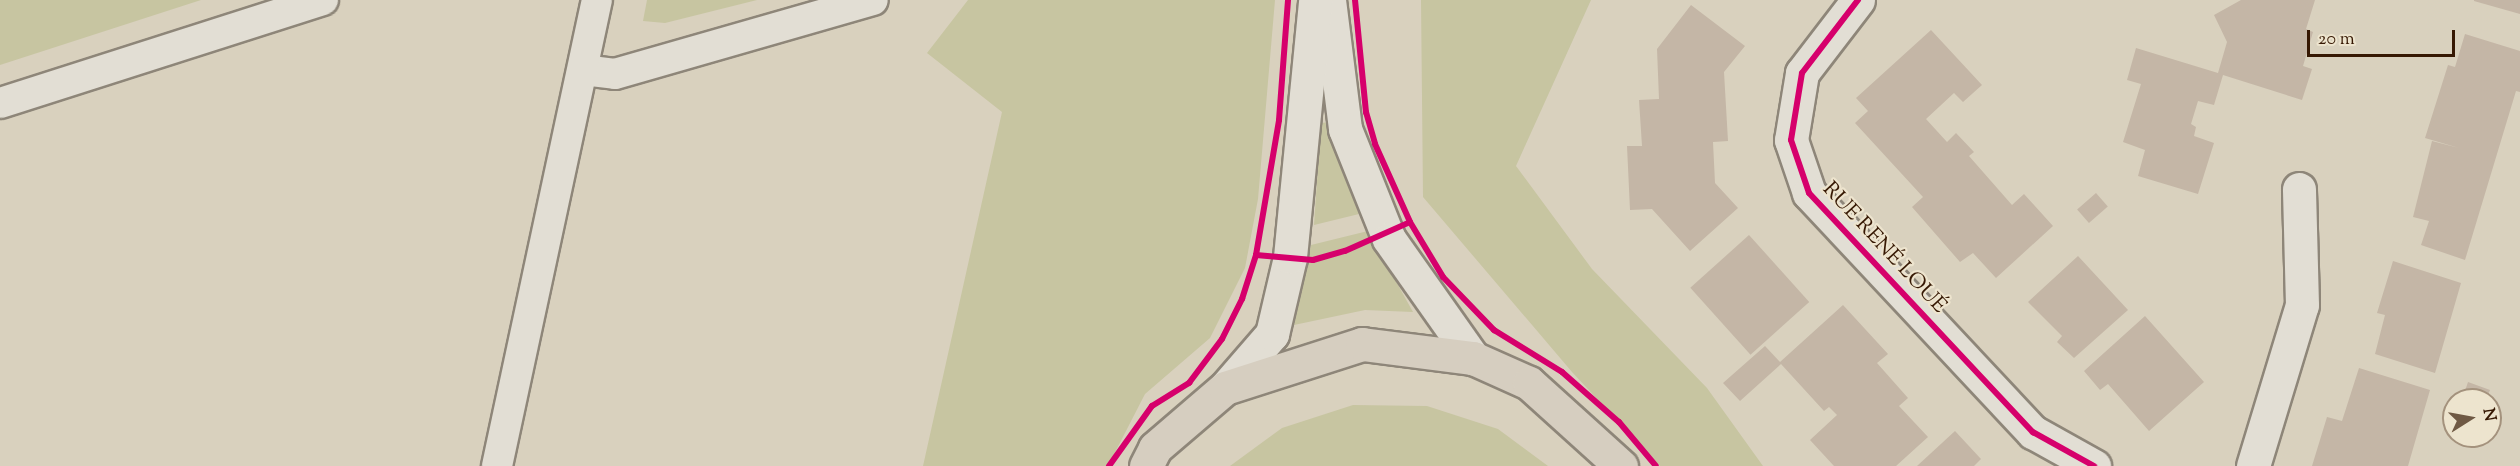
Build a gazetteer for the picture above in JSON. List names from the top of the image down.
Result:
{
  "streets": {
    "street": ["RUE RENÉ LOUÉ"]
  },
  "scale_bar": "20 m",
  "north": "right"
}
